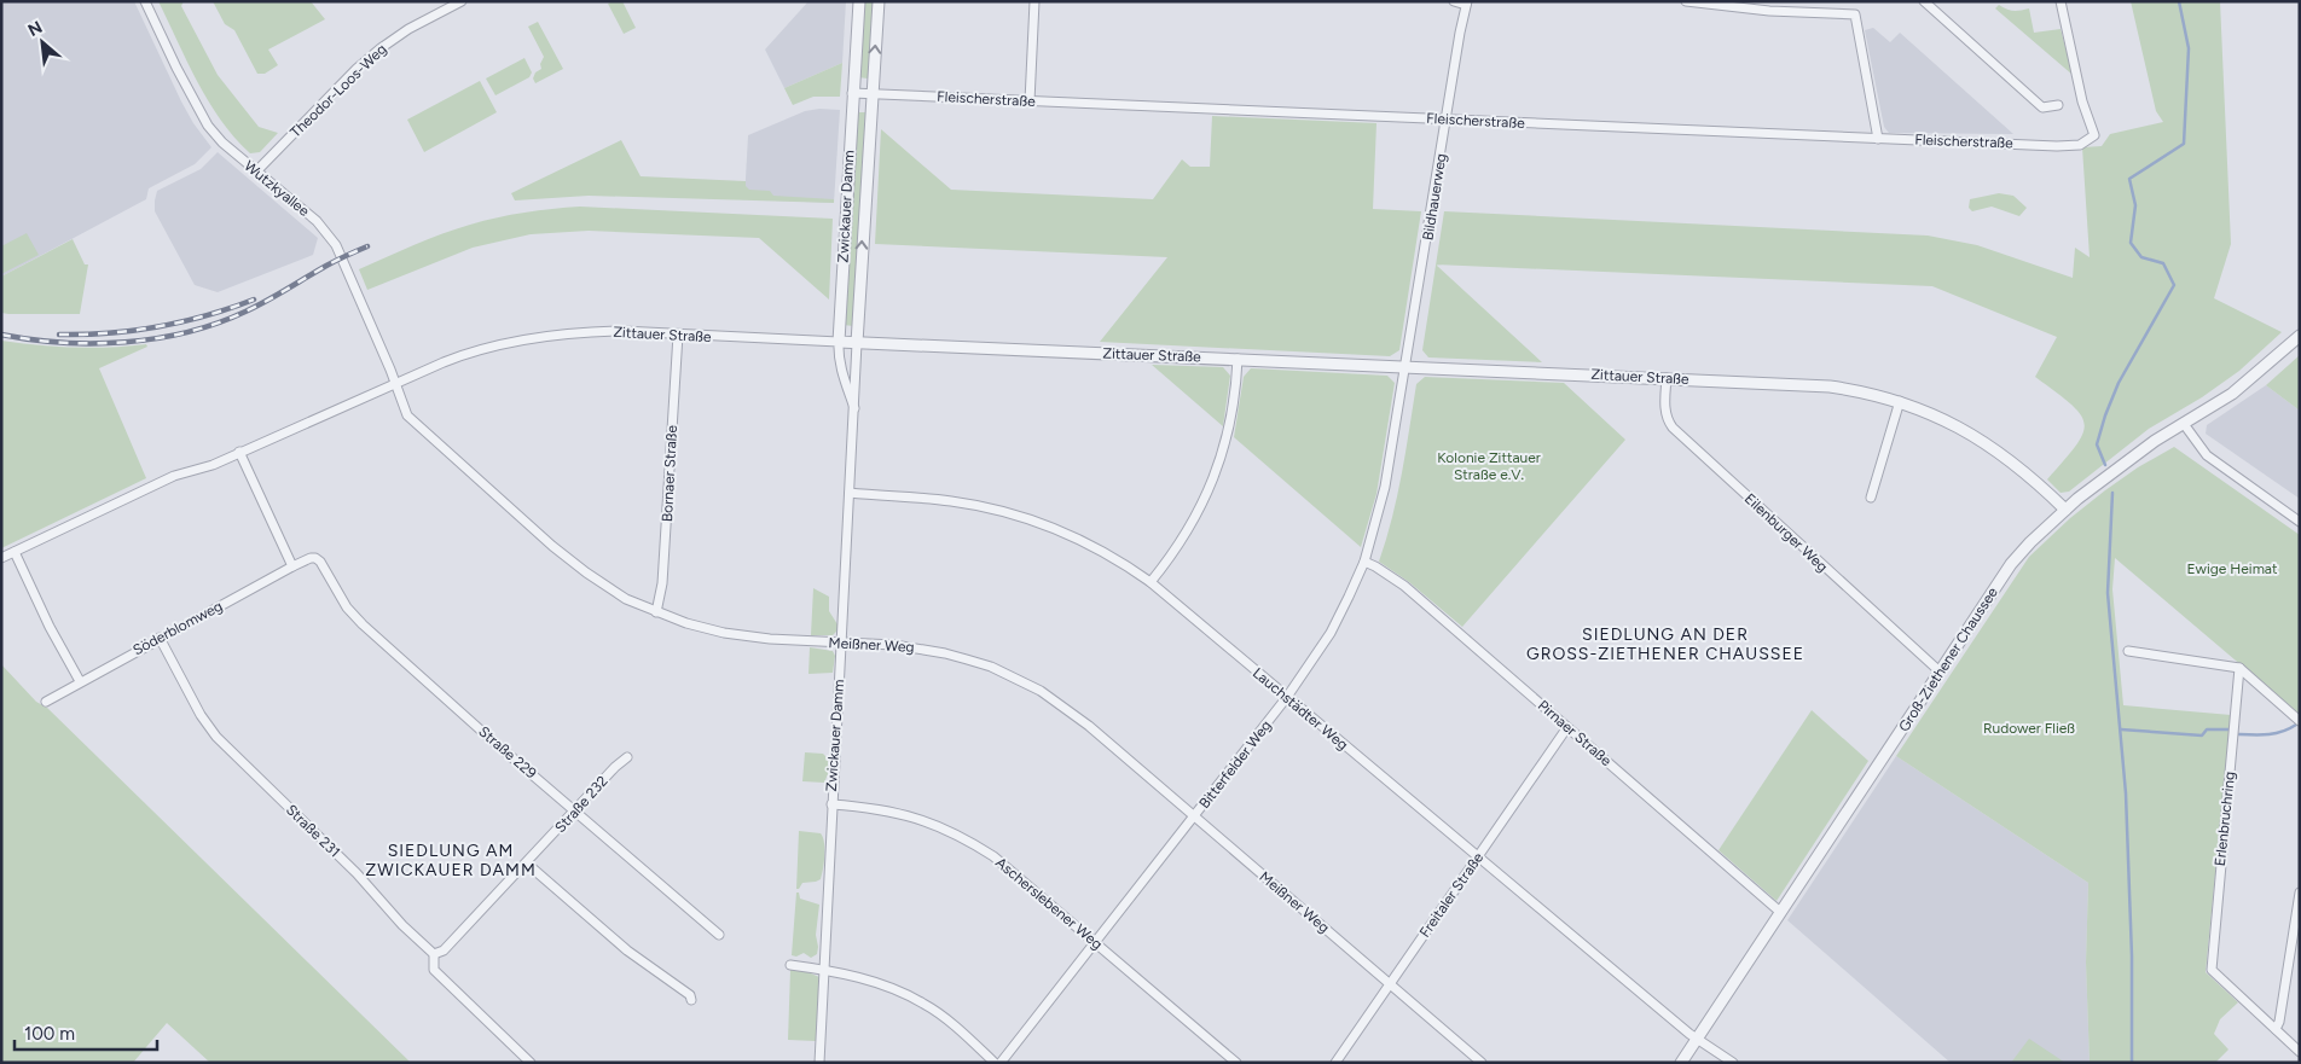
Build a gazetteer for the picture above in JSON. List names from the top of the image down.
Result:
{
  "streets": {
    "street": [
      "Theodor-Loos-Weg",
      "Fleischerstraße",
      "Wutzkyallee",
      "Bildhauerweg",
      "Zwickauer Damm",
      "Zittauer Straße",
      "Bornaer Straße",
      "Eilenburger Weg",
      "Söderblomweg",
      "Meißner Weg",
      "Groß-Ziethener Chaussee",
      "Lauchstädter Weg",
      "Pirnaer Straße",
      "Straße 229",
      "Bitterfelder Weg",
      "Straße 232",
      "Erlenbruchring",
      "Straße 231",
      "Freitaler Straße",
      "Ascherslebener Weg"
    ]
  },
  "crossings": [
    ["Theodor-Loos-Weg", "Wutzkyallee"],
    ["Fleischerstraße", "Bildhauerweg"],
    ["Fleischerstraße", "Zwickauer Damm"],
    ["Wutzkyallee", "Zittauer Straße"],
    ["Wutzkyallee", "Meißner Weg"],
    ["Bildhauerweg", "Bitterfelder Weg"],
    ["Zwickauer Damm", "Zittauer Straße"],
    ["Zwickauer Damm", "Meißner Weg"],
    ["Zwickauer Damm", "Lauchstädter Weg"],
    ["Zwickauer Damm", "Ascherslebener Weg"],
    ["Zittauer Straße", "Bornaer Straße"],
    ["Zittauer Straße", "Eilenburger Weg"],
    ["Zittauer Straße", "Meißner Weg"],
    ["Zittauer Straße", "Groß-Ziethener Chaussee"],
    ["Zittauer Straße", "Bitterfelder Weg"],
    ["Bornaer Straße", "Meißner Weg"],
    ["Eilenburger Weg", "Groß-Ziethener Chaussee"],
    ["Söderblomweg", "Straße 229"],
    ["Söderblomweg", "Straße 231"],
    ["Meißner Weg", "Bitterfelder Weg"],
    ["Meißner Weg", "Freitaler Straße"],
    ["Groß-Ziethener Chaussee", "Lauchstädter Weg"],
    ["Groß-Ziethener Chaussee", "Pirnaer Straße"],
    ["Lauchstädter Weg", "Bitterfelder Weg"],
    ["Lauchstädter Weg", "Freitaler Straße"],
    ["Pirnaer Straße", "Bitterfelder Weg"],
    ["Pirnaer Straße", "Freitaler Straße"],
    ["Straße 229", "Straße 232"],
    ["Bitterfelder Weg", "Ascherslebener Weg"],
    ["Straße 232", "Straße 231"]
  ],
  "districts": ["SIEDLUNG AN DER GROSS-ZIETHENER CHAUSSEE", "SIEDLUNG AM ZWICKAUER DAMM"],
  "parks": ["Kolonie Zittauer Straße e.V.", "Ewige Heimat", "Rudower Fließ"],
  "scale_bar": "100 m",
  "north": "top left"
}
